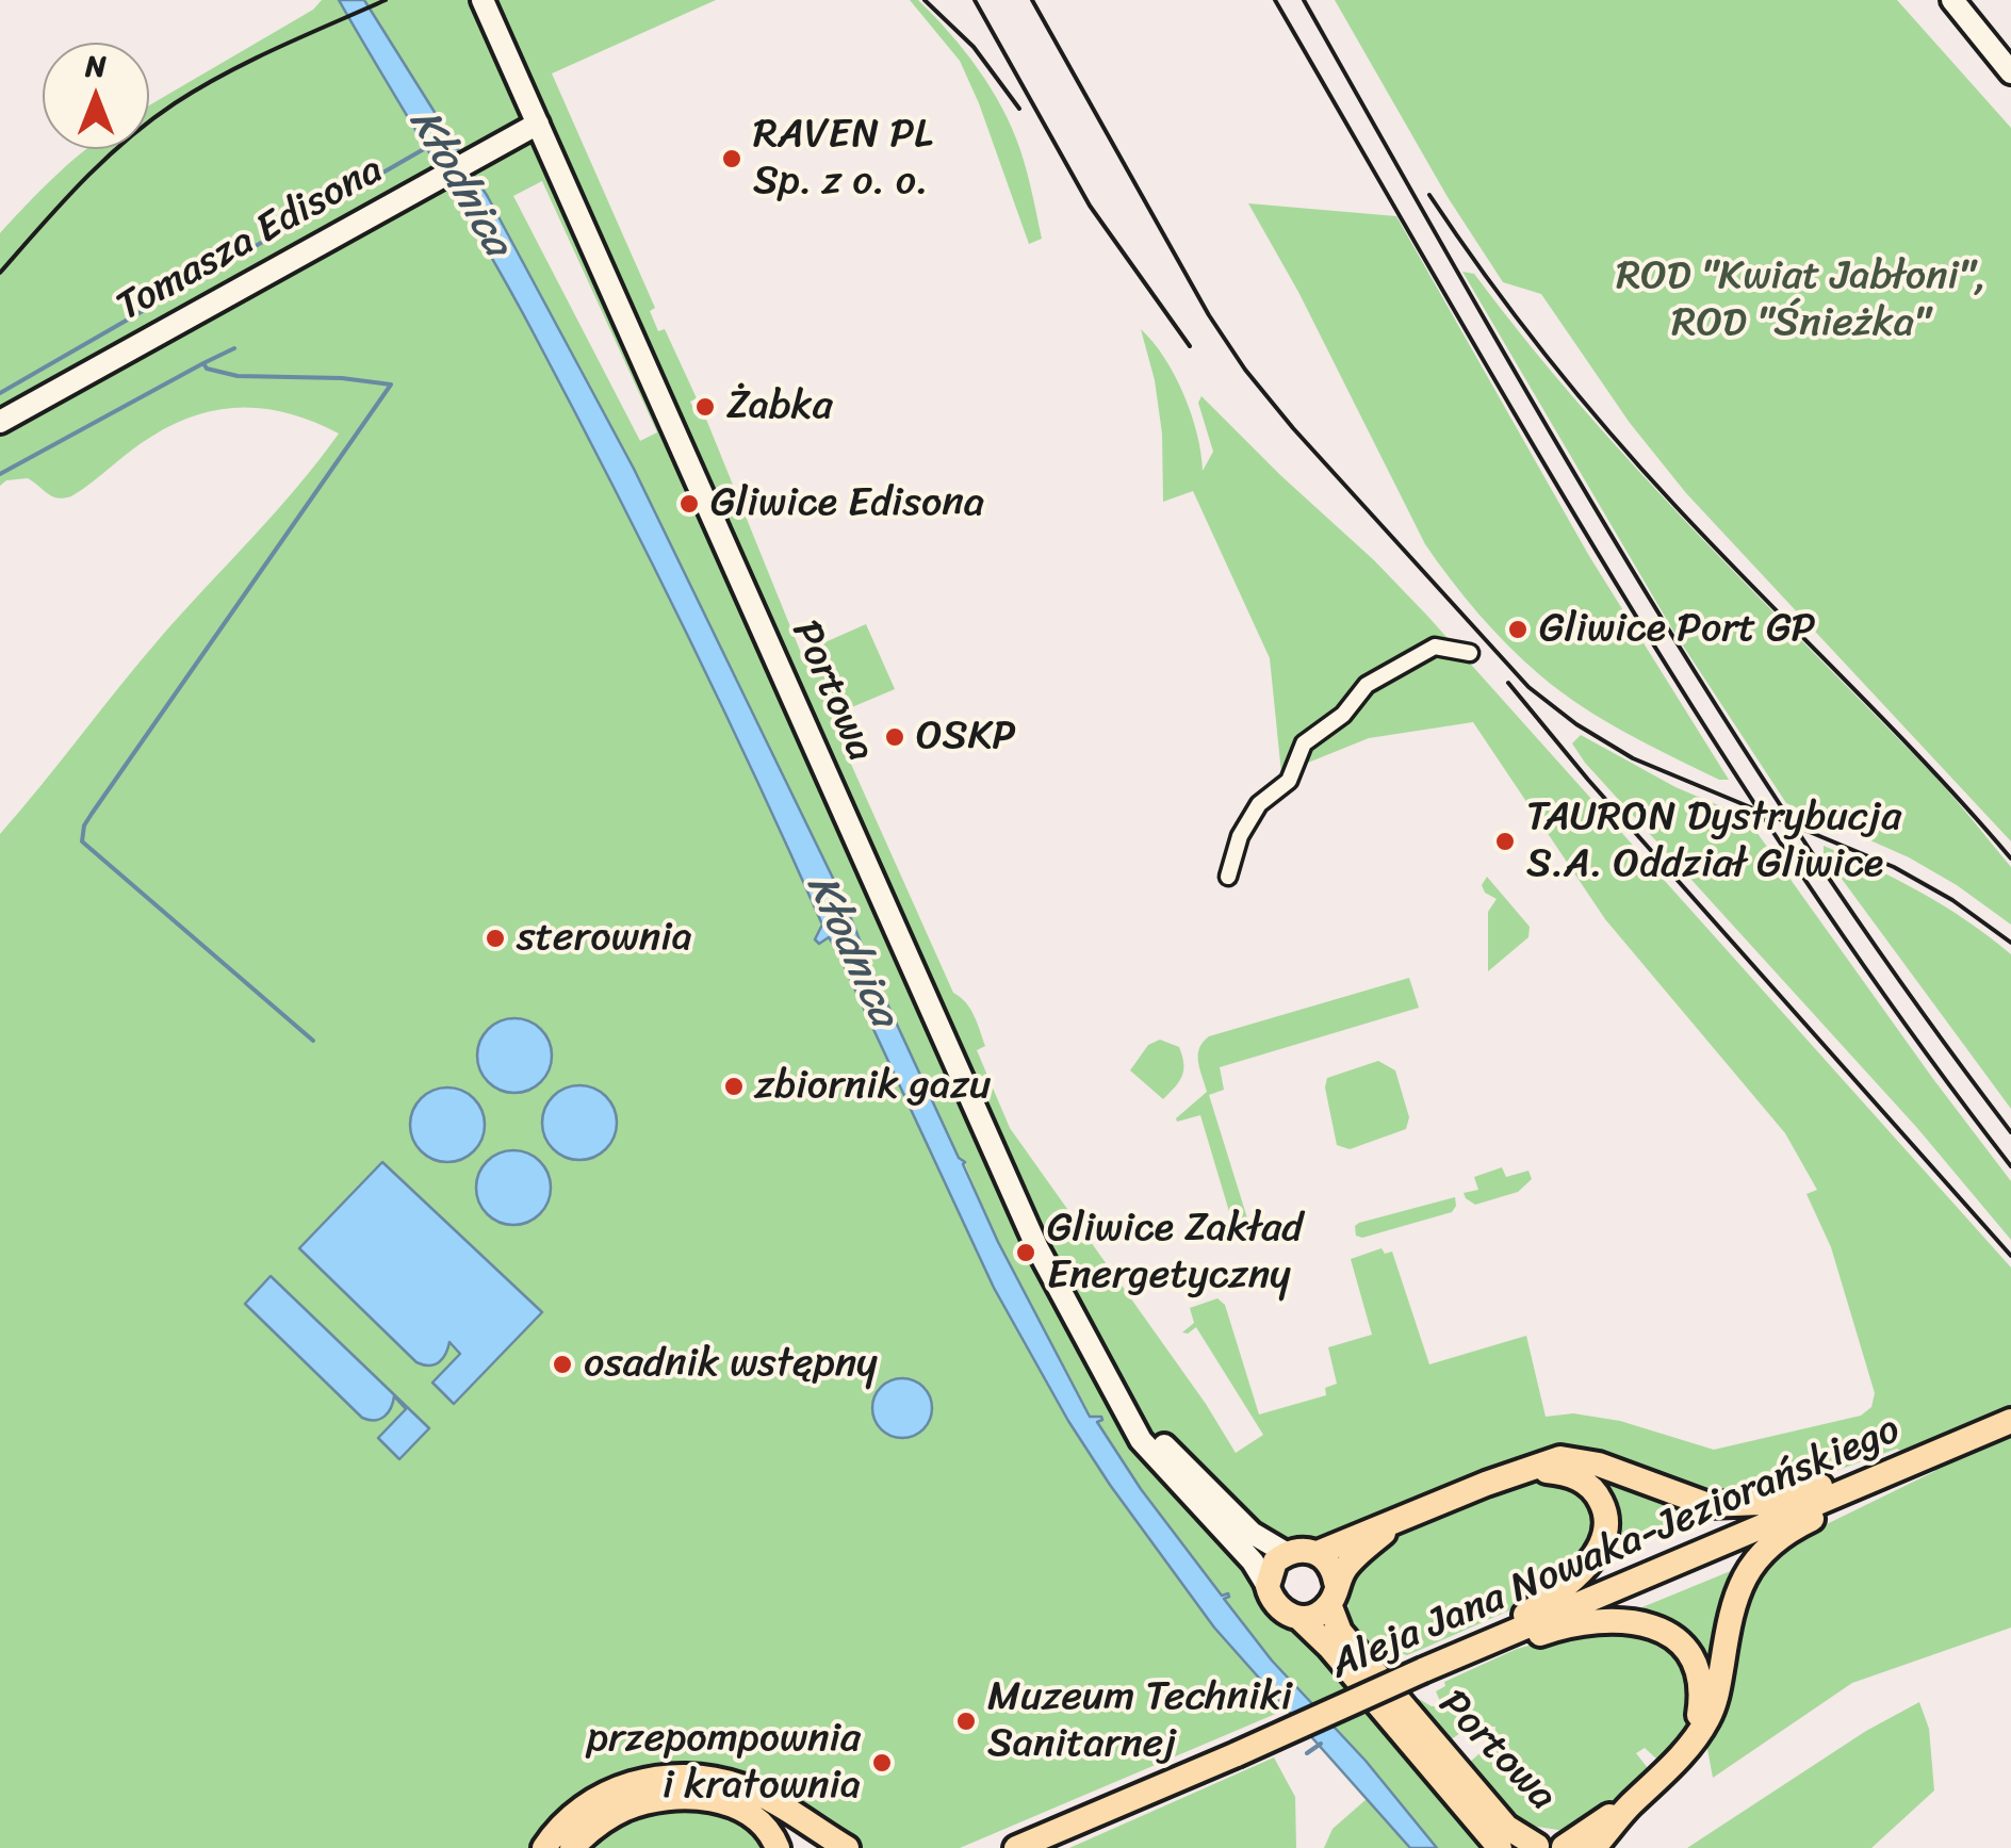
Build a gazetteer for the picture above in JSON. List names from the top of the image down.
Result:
{
  "streets": {
    "main road": ["Portowa", "Aleja Jana Nowaka-Jeziorańskiego"],
    "street": ["Tomasza Edisona"]
  },
  "crossings": [
    ["Tomasza Edisona", "Portowa"]
  ],
  "water": ["Kłodnica"],
  "parks": ["ROD \"Kwiat Jabłoni\", ROD \"Śnieżka\""],
  "places": [
    "RAVEN PL Sp. z o. o.",
    "Żabka",
    "Gliwice Edisona",
    "Gliwice Port GP",
    "OSKP",
    "TAURON Dystrybucja S.A. Oddział Gliwice",
    "sterownia",
    "zbiornik gazu",
    "Gliwice Zakład Energetyczny",
    "osadnik wstępny",
    "Muzeum Techniki Sanitarnej",
    "przepompownia i kratownia"
  ],
  "north": "top"
}
